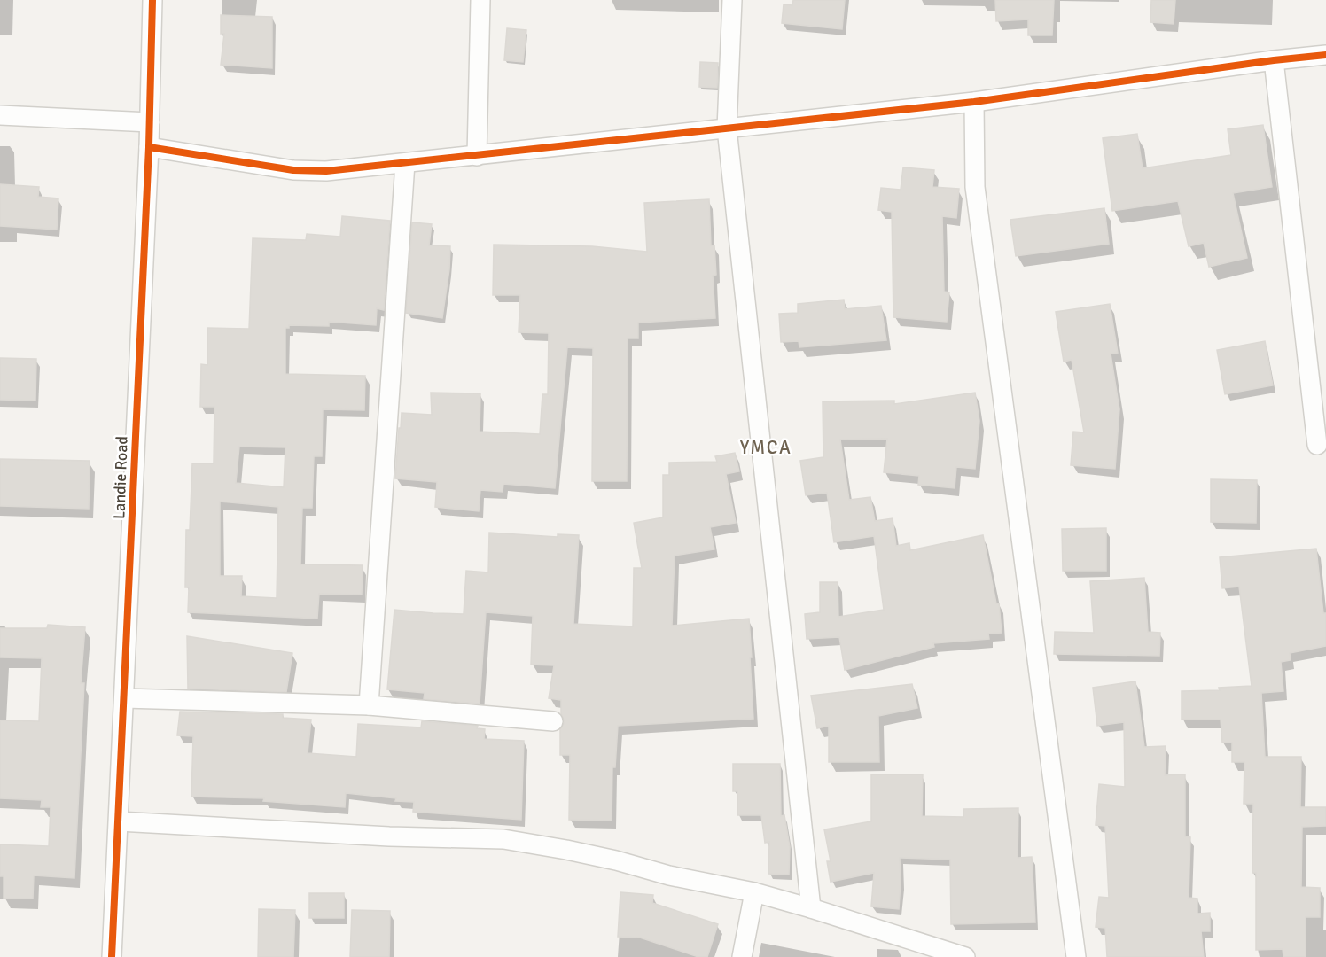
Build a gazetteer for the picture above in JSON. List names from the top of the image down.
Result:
{
  "streets": {
    "street": ["Landie Road"]
  },
  "districts": ["YMCA"]
}
